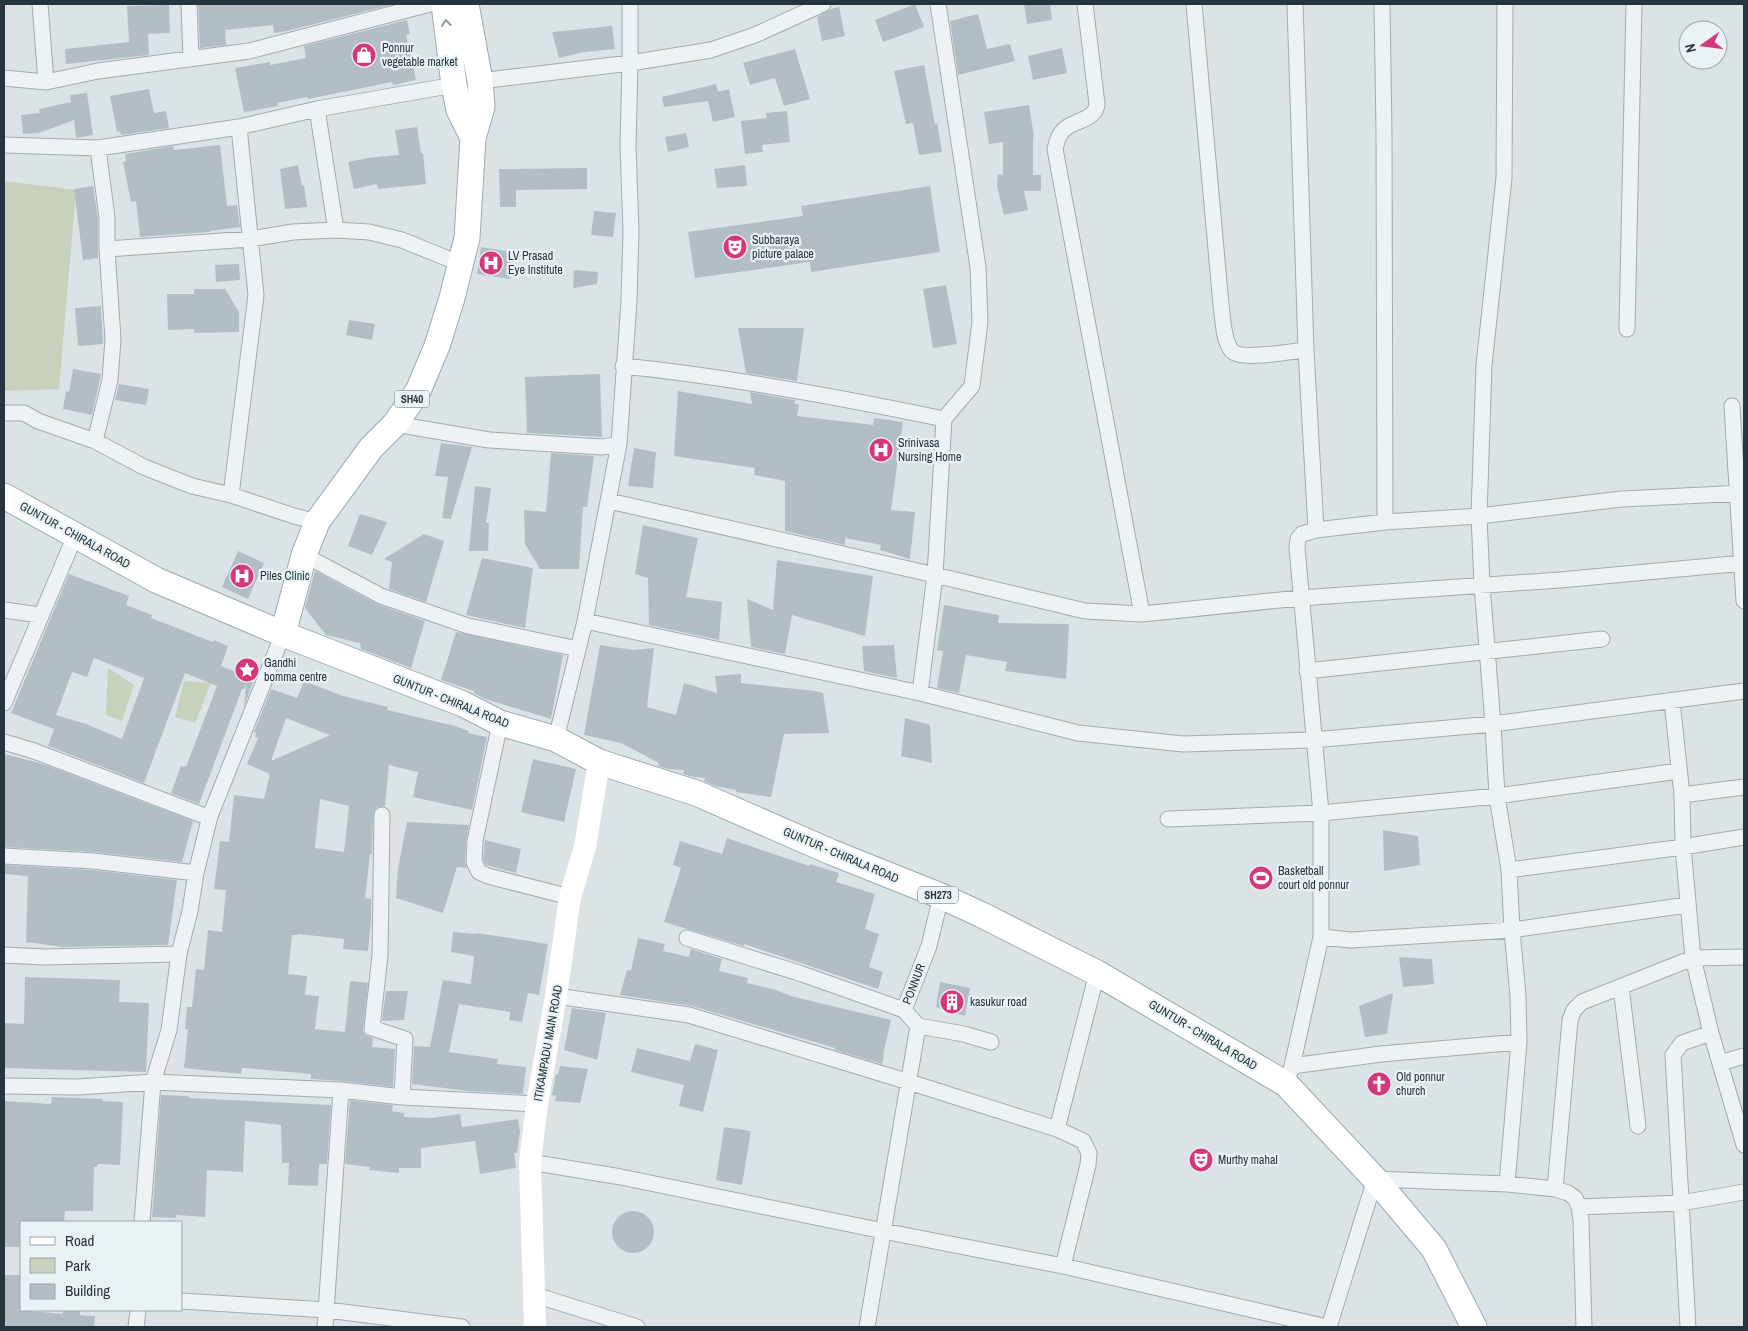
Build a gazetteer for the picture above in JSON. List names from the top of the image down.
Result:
{
  "streets": {
    "main road": ["SH40", "GUNTUR - CHIRALA ROAD", "SH273"],
    "street": ["PONNUR", "ITIKAMPADU MAIN ROAD"]
  },
  "crossings": [
    ["SH40", "GUNTUR - CHIRALA ROAD"],
    ["GUNTUR - CHIRALA ROAD", "PONNUR"],
    ["GUNTUR - CHIRALA ROAD", "ITIKAMPADU MAIN ROAD"]
  ],
  "places": {
    "shop": ["Ponnur vegetable market"],
    "theatre": ["Subbaraya picture palace", "Murthy mahal"],
    "hospital": ["LV Prasad Eye Institute", "Srinivasa Nursing Home", "Piles Clinic"],
    "place": ["Gandhi bomma centre"],
    "sports": ["Basketball court old ponnur"],
    "building": ["kasukur road"],
    "church": ["Old ponnur church"]
  },
  "legend": ["Road", "Park", "Building"],
  "north": "left"
}
